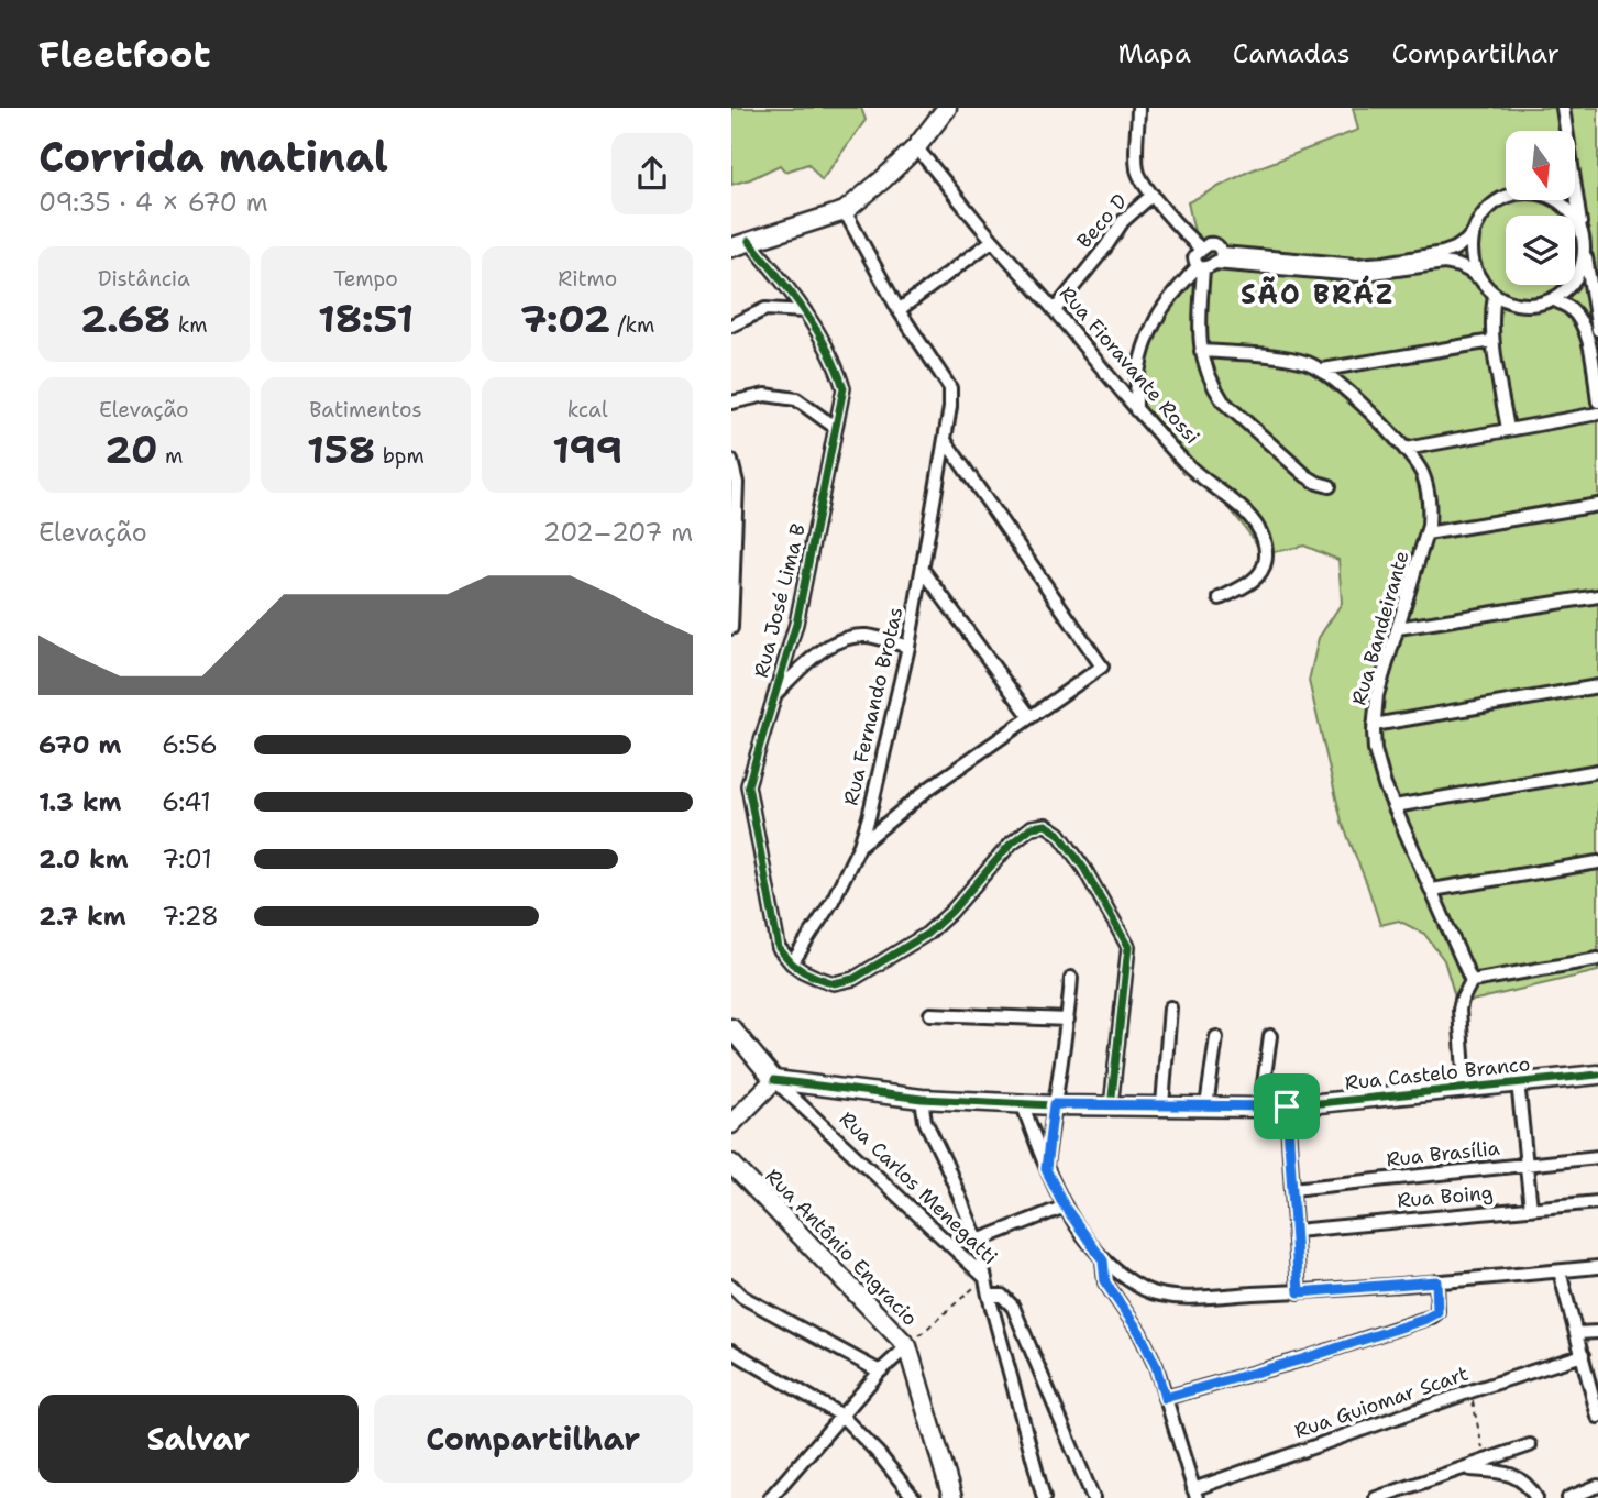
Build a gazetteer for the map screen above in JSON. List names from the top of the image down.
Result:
{
  "streets": {
    "street": [
      "Beco D",
      "Rua Fioravante Rossi",
      "Rua José Lima B",
      "Rua Bandeirante",
      "Rua Fernando Brotas",
      "Rua Castelo Branco",
      "Rua Brasília",
      "Rua Carlos Menegatti",
      "Rua Boing",
      "Rua Antônio Engracio",
      "Rua Guiomar Scart"
    ]
  },
  "crossings": [
    ["Beco D", "Rua Fioravante Rossi"],
    ["Rua José Lima B", "Rua Fernando Brotas"],
    ["Rua Castelo Branco", "Rua Carlos Menegatti"]
  ],
  "districts": ["SÃO BRÁZ"],
  "north": "bottom",
  "page": {
    "header": "Fleetfoot",
    "nav": ["Mapa", "Camadas", "Compartilhar"],
    "heading": ["Corrida matinal", "09:35 · 4 × 670 m"],
    "stats": [
      ["Distância", "2.68 km"],
      ["Tempo", "18:51"],
      ["Ritmo", "7:02 /km"],
      ["Elevação", "20 m"],
      ["Batimentos", "158 bpm"],
      ["kcal", "199"]
    ],
    "chart": ["Elevação", "202–207 m"],
    "list": [
      {
        "name": "670 m",
        "note": "6:56"
      },
      {
        "name": "1.3 km",
        "note": "6:41"
      },
      {
        "name": "2.0 km",
        "note": "7:01"
      },
      {
        "name": "2.7 km",
        "note": "7:28"
      }
    ],
    "buttons": ["Salvar", "Compartilhar"]
  }
}
